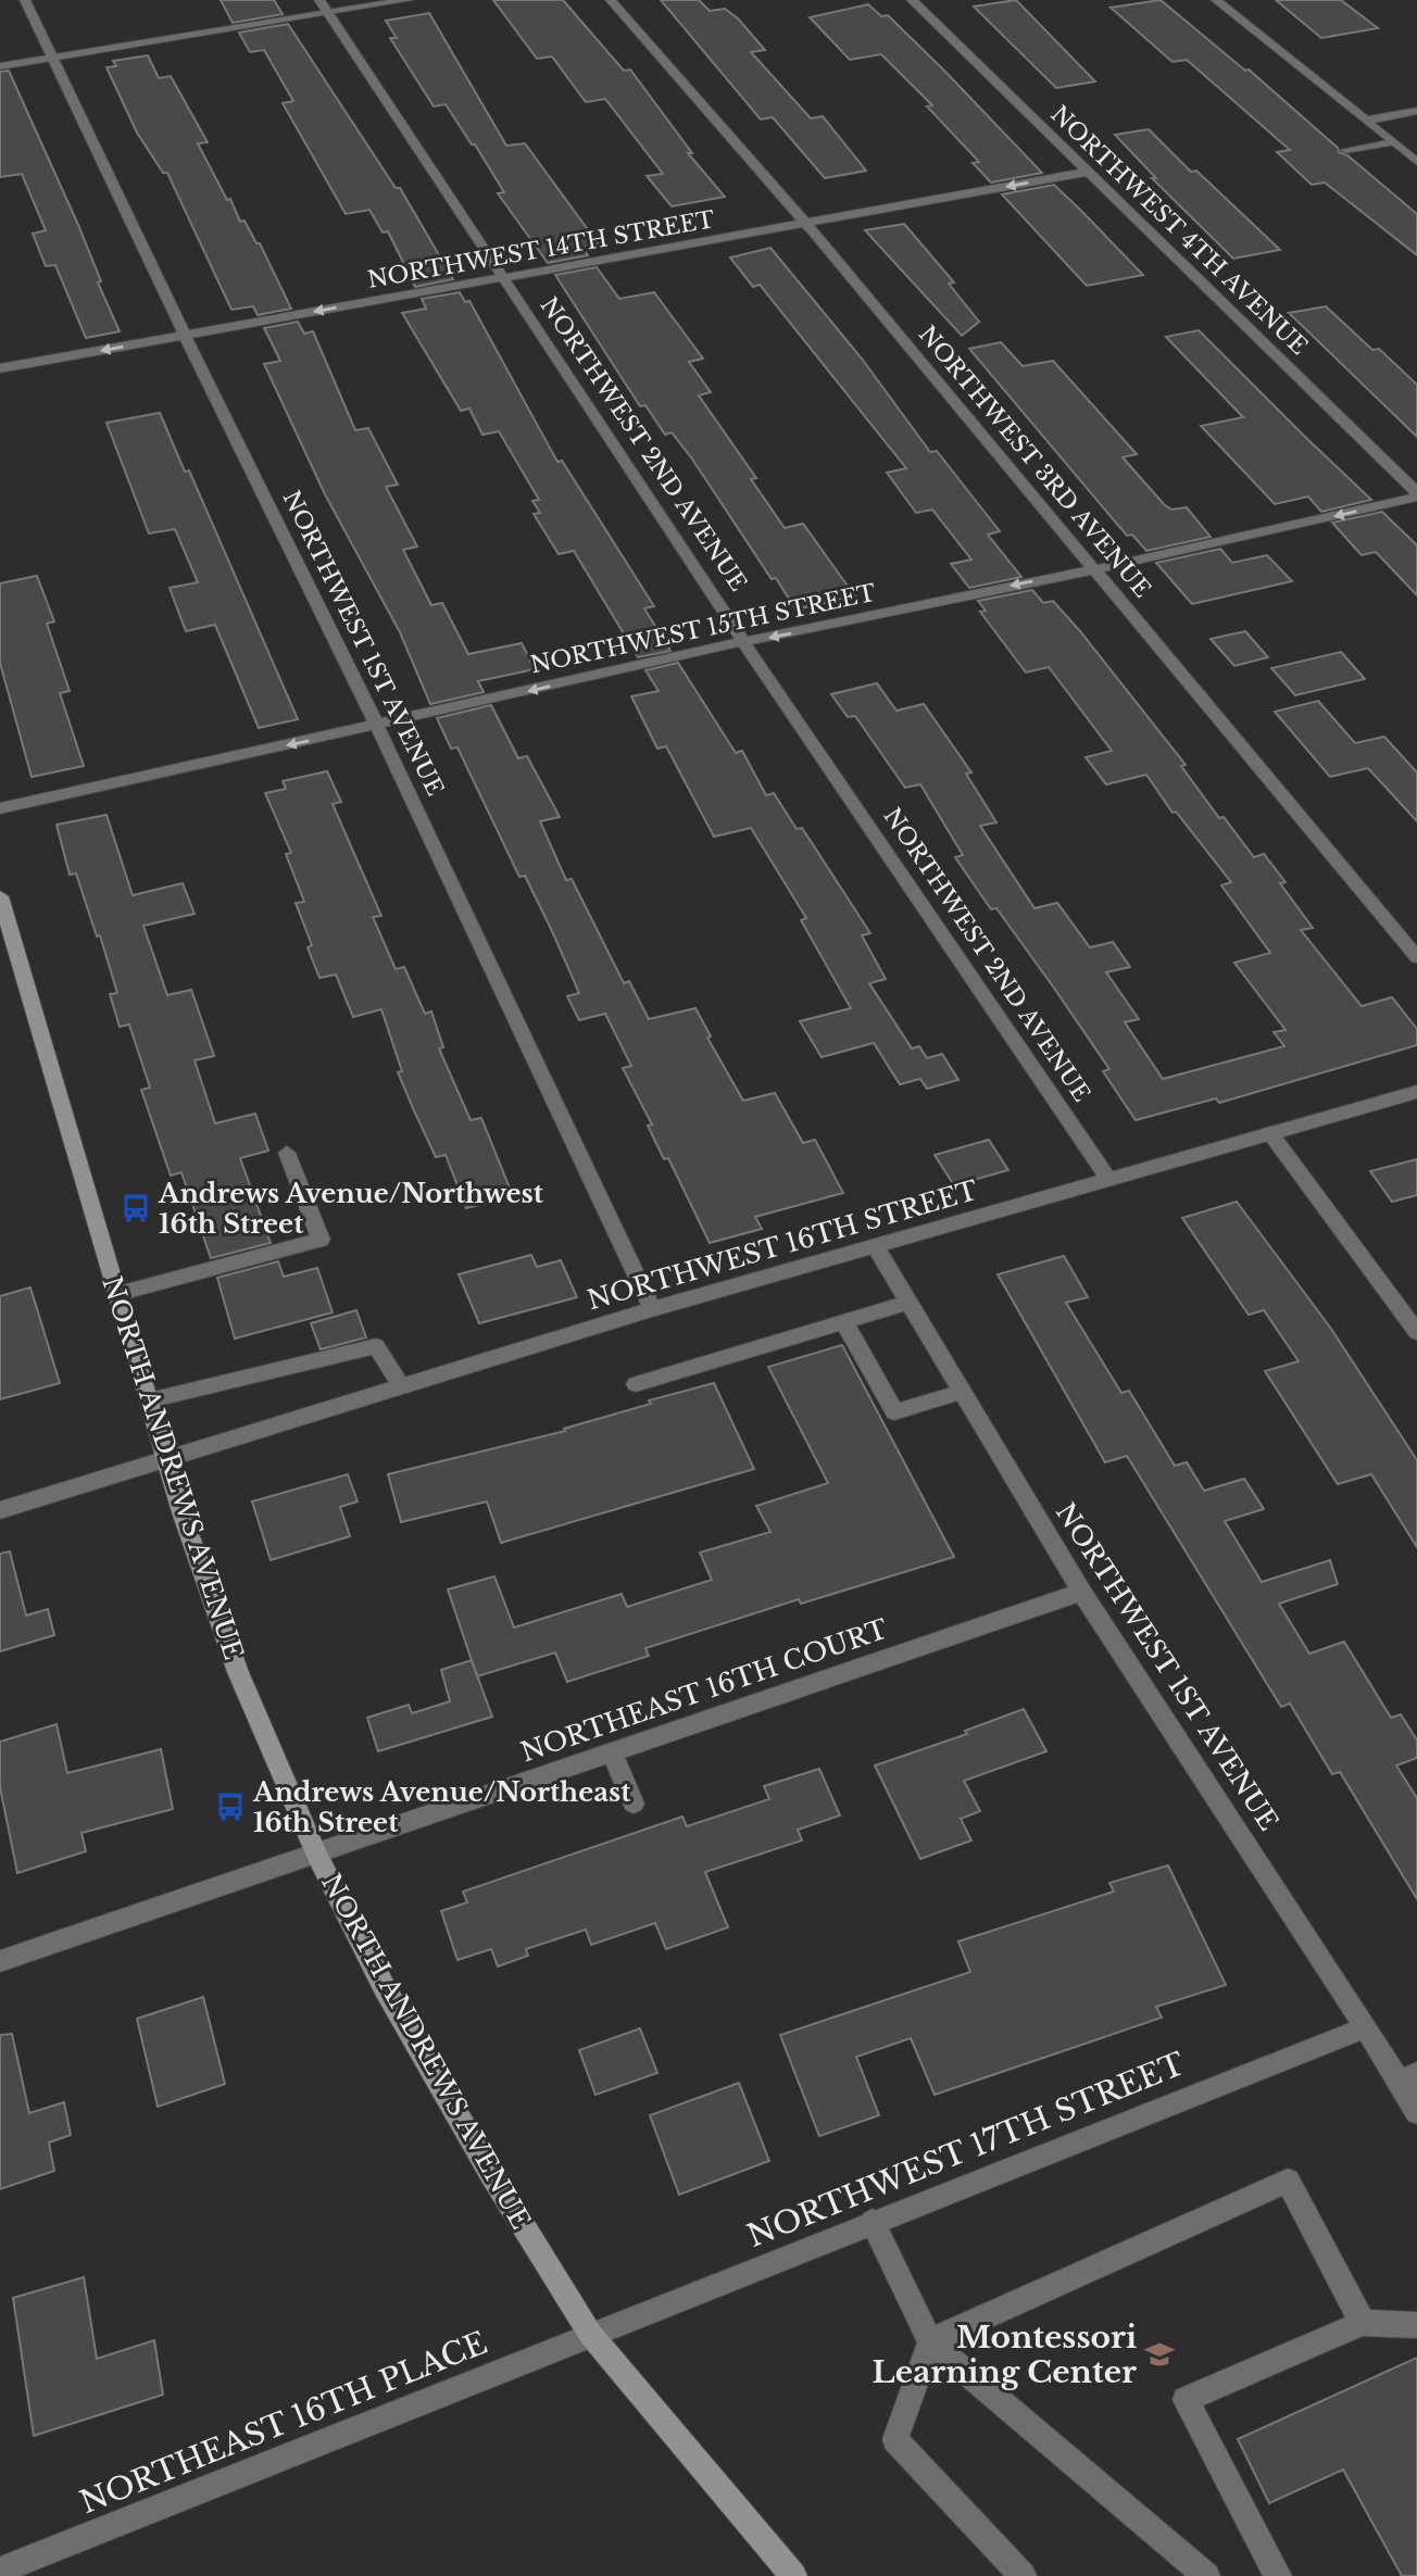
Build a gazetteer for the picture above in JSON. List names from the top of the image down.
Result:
{
  "streets": {
    "main road": ["NORTH ANDREWS AVENUE"],
    "street": [
      "NORTHWEST 4TH AVENUE",
      "NORTHWEST 14TH STREET",
      "NORTHWEST 2ND AVENUE",
      "NORTHWEST 3RD AVENUE",
      "NORTHWEST 15TH STREET",
      "NORTHWEST 1ST AVENUE",
      "NORTHWEST 16TH STREET",
      "NORTHEAST 16TH COURT",
      "NORTHWEST 17TH STREET",
      "NORTHEAST 16TH PLACE"
    ]
  },
  "crossings": [
    ["NORTHWEST 4TH AVENUE", "NORTHWEST 14TH STREET"],
    ["NORTHWEST 4TH AVENUE", "NORTHWEST 15TH STREET"],
    ["NORTHWEST 14TH STREET", "NORTHWEST 2ND AVENUE"],
    ["NORTHWEST 14TH STREET", "NORTHWEST 3RD AVENUE"],
    ["NORTHWEST 14TH STREET", "NORTHWEST 1ST AVENUE"],
    ["NORTHWEST 2ND AVENUE", "NORTHWEST 15TH STREET"],
    ["NORTHWEST 2ND AVENUE", "NORTHWEST 16TH STREET"],
    ["NORTHWEST 3RD AVENUE", "NORTHWEST 15TH STREET"],
    ["NORTHWEST 15TH STREET", "NORTHWEST 1ST AVENUE"],
    ["NORTHWEST 1ST AVENUE", "NORTHWEST 16TH STREET"],
    ["NORTHWEST 1ST AVENUE", "NORTHEAST 16TH COURT"],
    ["NORTHWEST 1ST AVENUE", "NORTHWEST 17TH STREET"],
    ["NORTHWEST 16TH STREET", "NORTH ANDREWS AVENUE"],
    ["NORTH ANDREWS AVENUE", "NORTHEAST 16TH COURT"],
    ["NORTH ANDREWS AVENUE", "NORTHWEST 17TH STREET"],
    ["NORTH ANDREWS AVENUE", "NORTHEAST 16TH PLACE"],
    ["NORTHWEST 17TH STREET", "NORTHEAST 16TH PLACE"]
  ],
  "one_way": ["NORTHWEST 14TH STREET", "NORTHWEST 15TH STREET"],
  "places": {
    "bus stop": ["Andrews Avenue/Northwest 16th Street", "Andrews Avenue/Northeast 16th Street"],
    "school or university": ["Montessori Learning Center"]
  }
}
